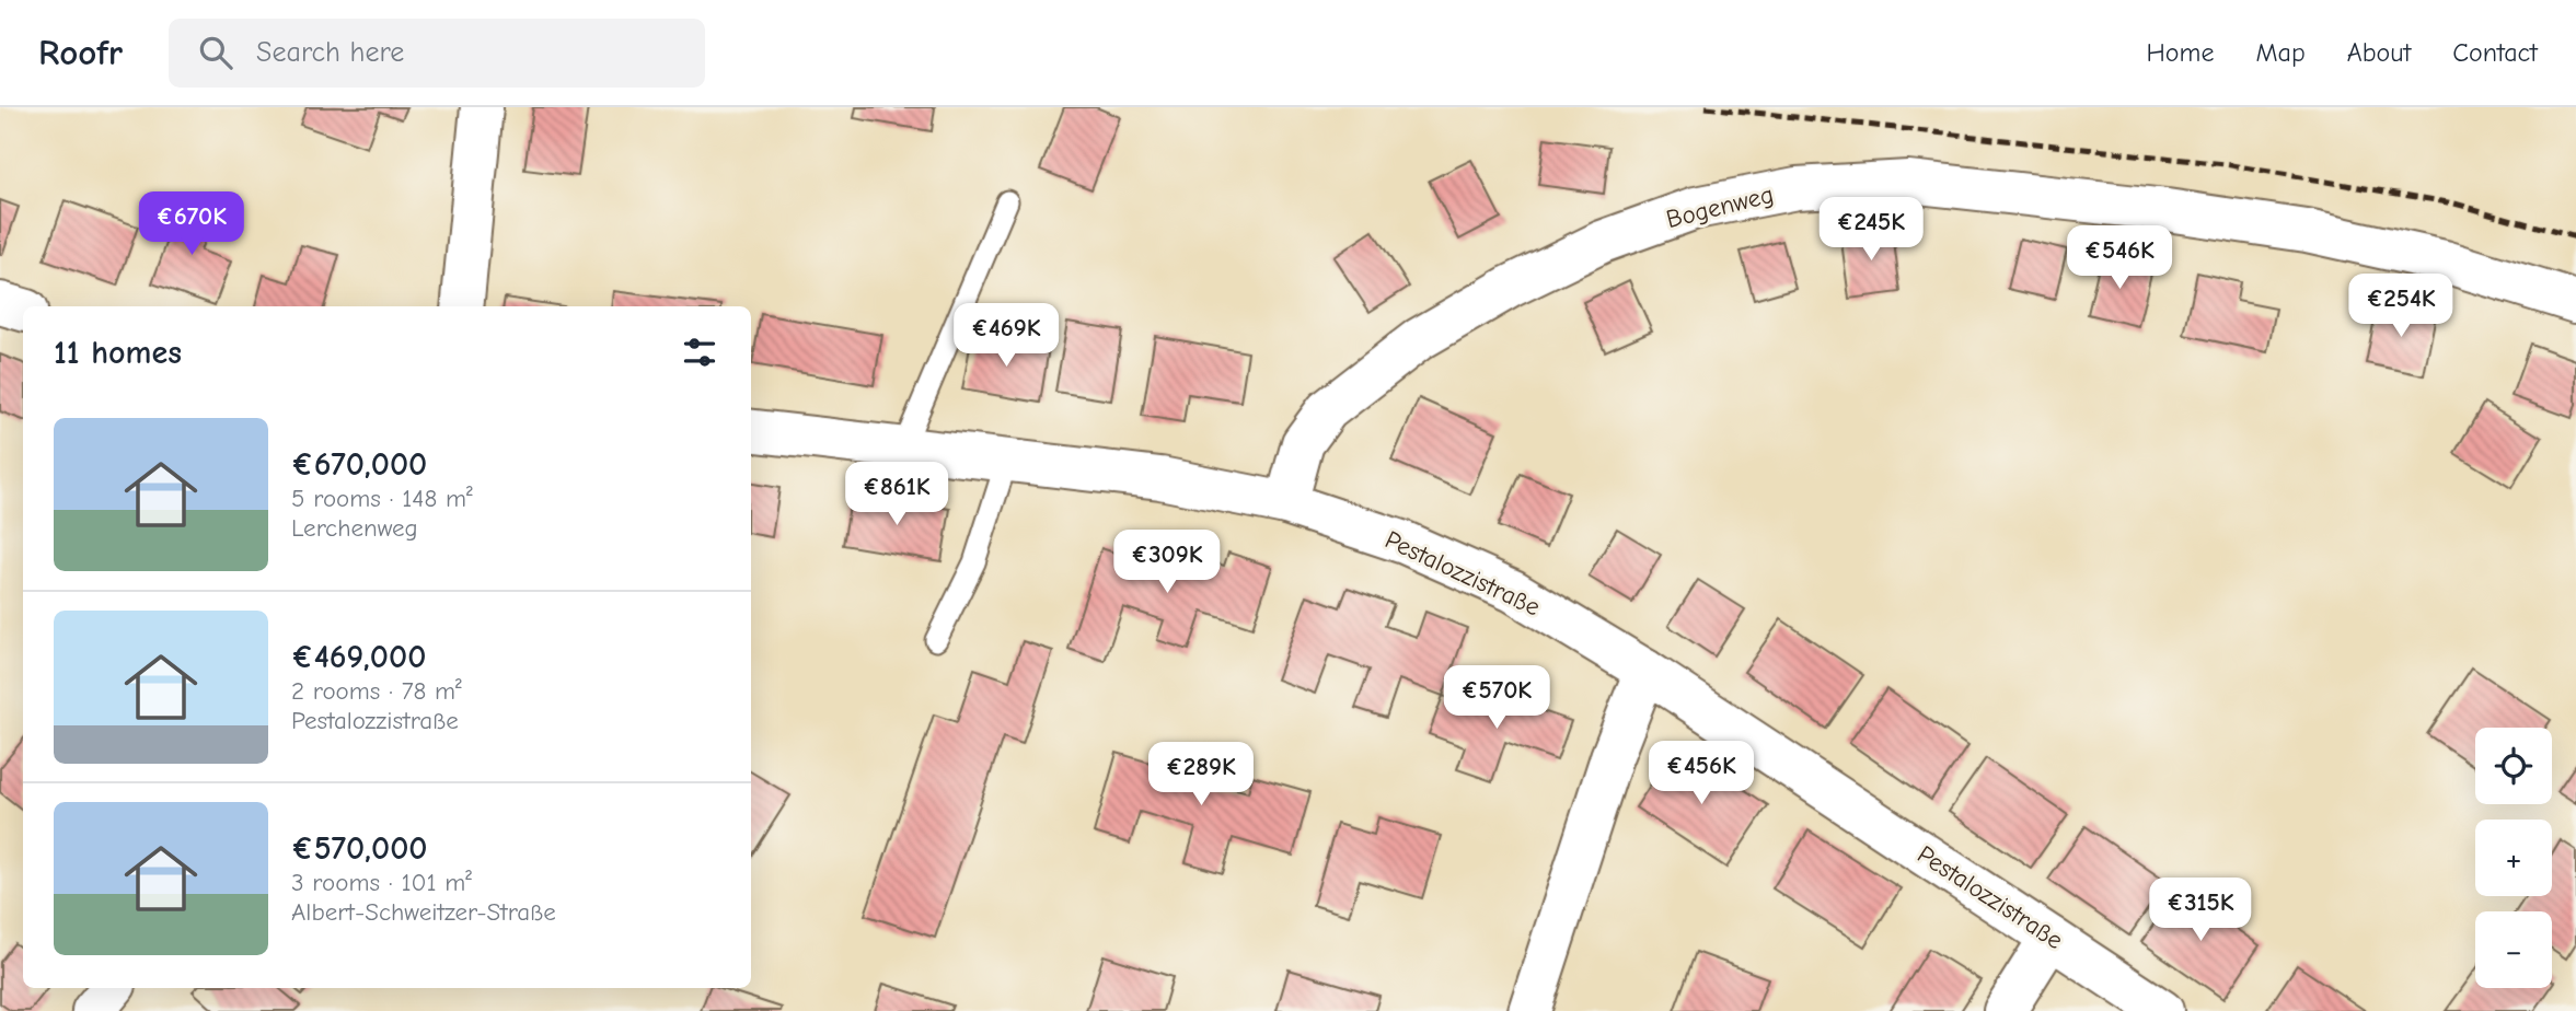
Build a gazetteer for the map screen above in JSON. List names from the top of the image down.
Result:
{
  "streets": {
    "street": ["Bogenweg", "Pestalozzistraße"]
  },
  "crossings": [
    ["Bogenweg", "Pestalozzistraße"]
  ],
  "page": {
    "header": "Roofr",
    "search": "Search here",
    "nav": [
      "Home",
      "Map",
      "About",
      "Contact"
    ],
    "price": [
      "€670K",
      "€245K",
      "€546K",
      "€254K",
      "€469K",
      "€861K",
      "€309K",
      "€570K",
      "€456K",
      "€289K",
      "€315K"
    ],
    "heading": "11 homes",
    "list": [
      {
        "name": "€670,000",
        "note": "5 rooms · 148 m² · Lerchenweg"
      },
      {
        "name": "€469,000",
        "note": "2 rooms · 78 m² · Pestalozzistraße"
      },
      {
        "name": "€570,000",
        "note": "3 rooms · 101 m² · Albert-Schweitzer-Straße"
      }
    ],
    "map_buttons": ["+", "−"]
  }
}
